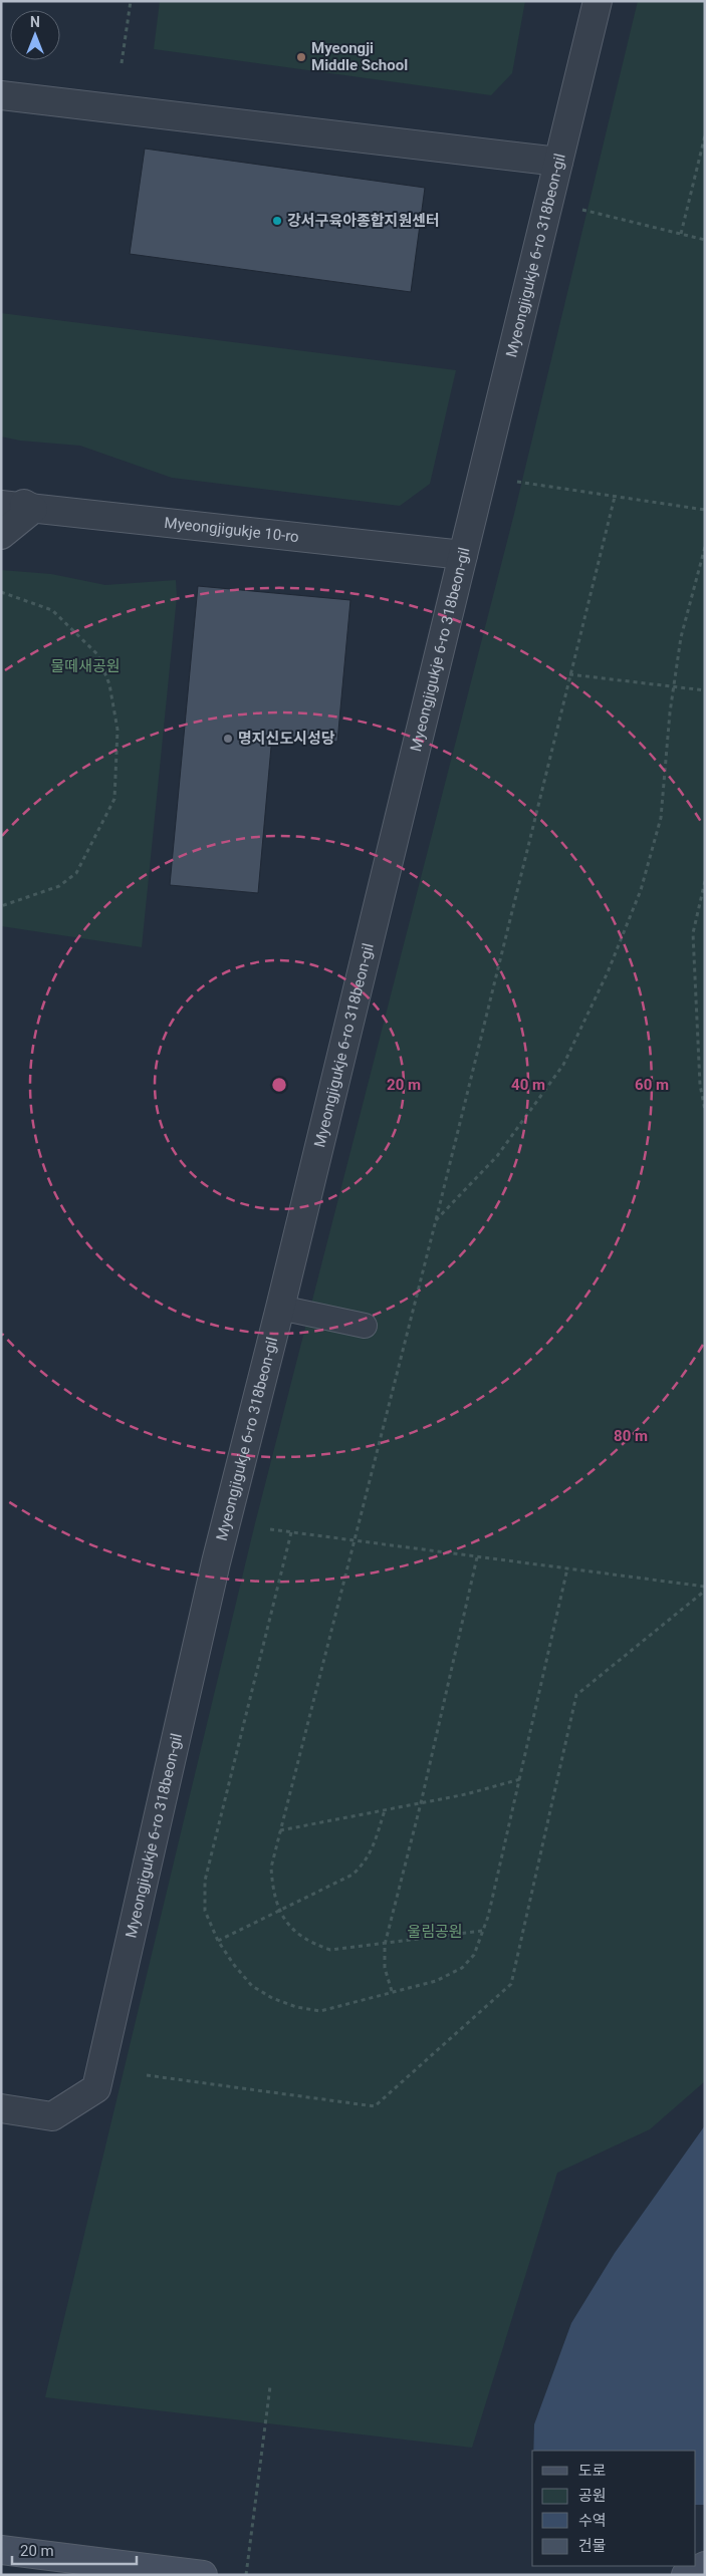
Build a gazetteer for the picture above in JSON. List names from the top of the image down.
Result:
{
  "streets": {
    "street": ["Myeongjigukje 6-ro 318beon-gil", "Myeongjigukje 10-ro"]
  },
  "crossings": [
    ["Myeongjigukje 6-ro 318beon-gil", "Myeongjigukje 10-ro"]
  ],
  "parks": ["물떼새공원", "울림공원"],
  "places": ["Myeongji Middle School", "강서구육아종합지원센터", "명지신도시성당"],
  "legend": [
    "도로",
    "공원",
    "수역",
    "건물"
  ],
  "scale_bar": "20 m",
  "north": "top",
  "rings": [
    "20 m",
    "40 m",
    "60 m",
    "80 m"
  ]
}
